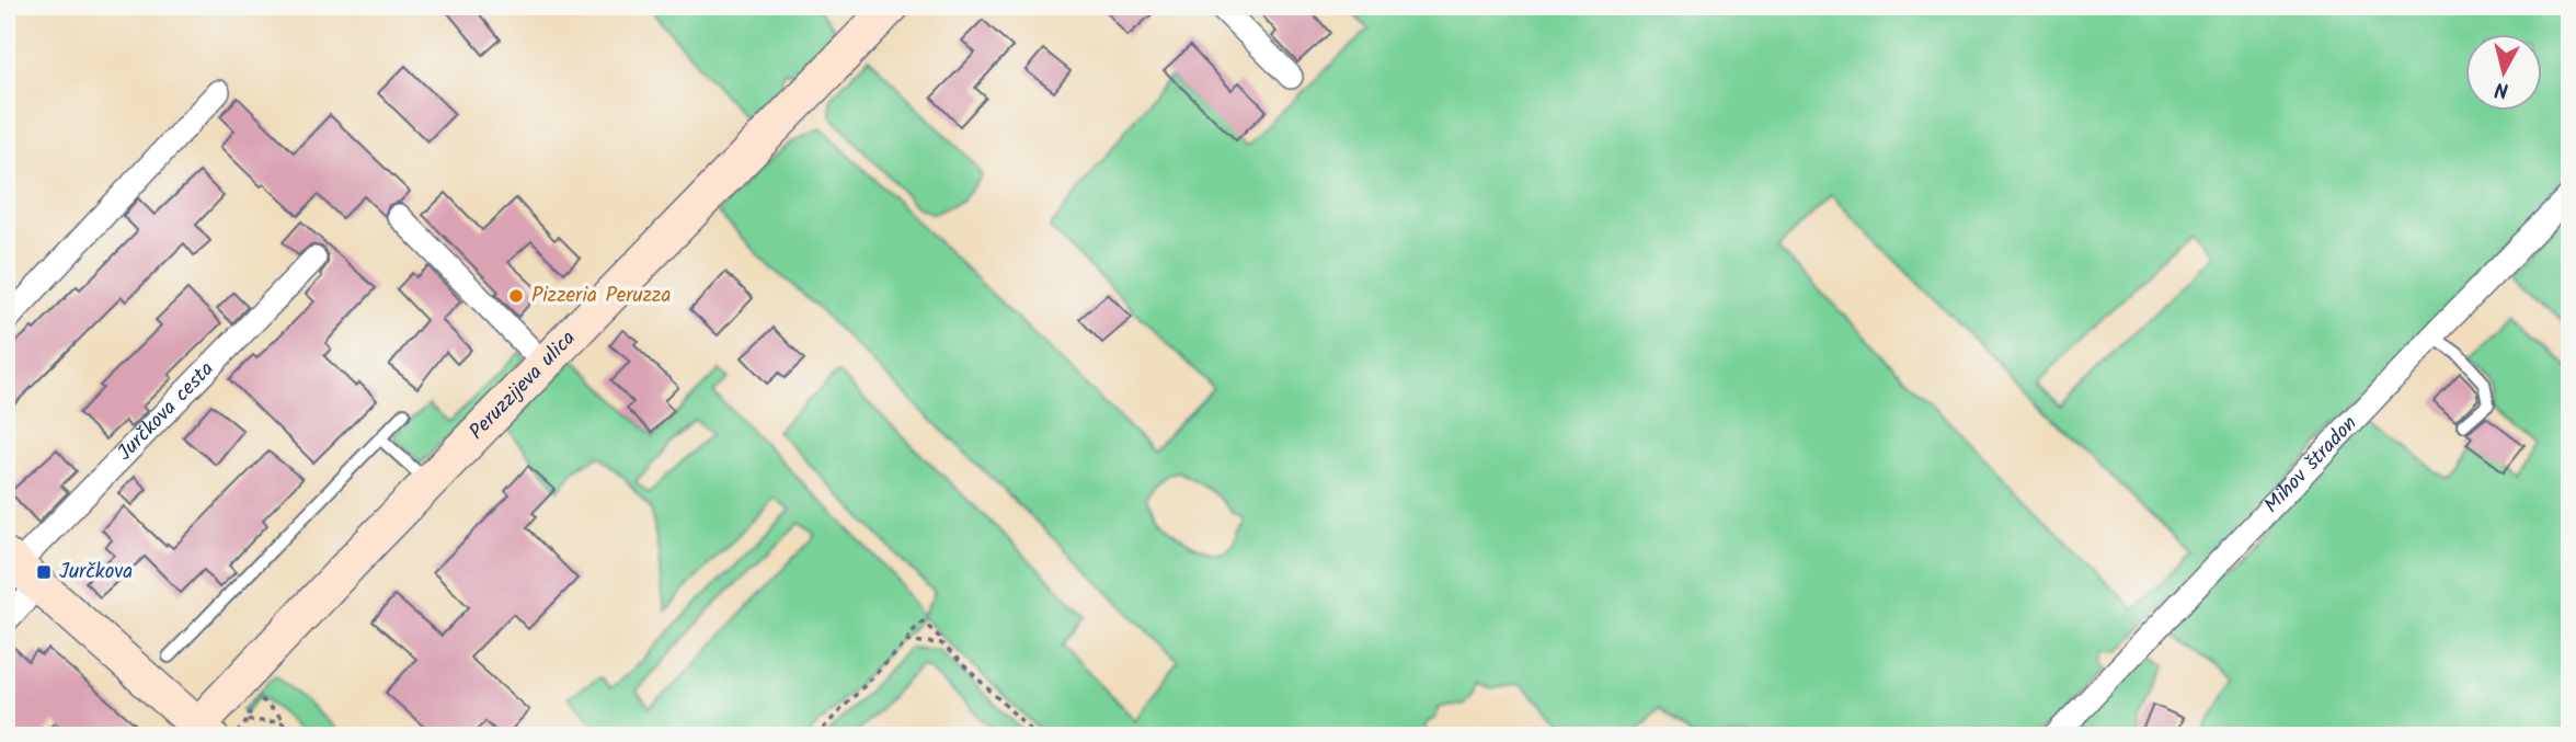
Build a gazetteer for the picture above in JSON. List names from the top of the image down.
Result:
{
  "streets": {
    "main road": ["Peruzzijeva ulica"],
    "street": ["Jurčkova cesta", "Mihov štradon"]
  },
  "places": {
    "other": ["Pizzeria Peruzza"],
    "transit": ["Jurčkova"]
  },
  "north": "bottom"
}
